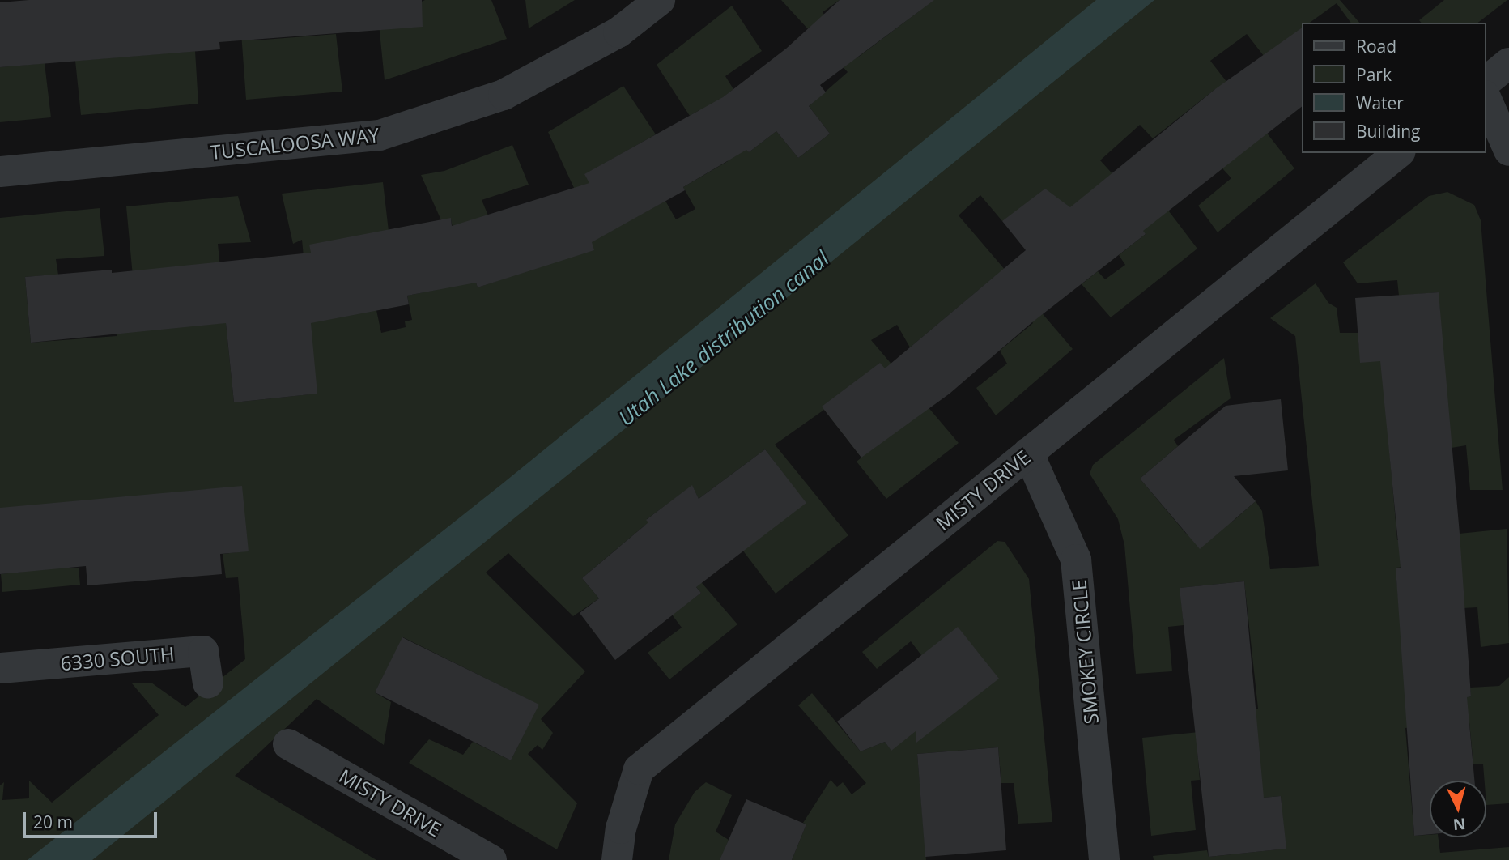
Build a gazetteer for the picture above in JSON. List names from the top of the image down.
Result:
{
  "streets": {
    "street": [
      "TUSCALOOSA WAY",
      "MISTY DRIVE",
      "SMOKEY CIRCLE",
      "6330 SOUTH"
    ]
  },
  "crossings": [
    ["MISTY DRIVE", "SMOKEY CIRCLE"]
  ],
  "water": ["Utah Lake distribution canal"],
  "legend": [
    "Road",
    "Park",
    "Water",
    "Building"
  ],
  "scale_bar": "20 m",
  "north": "bottom"
}
